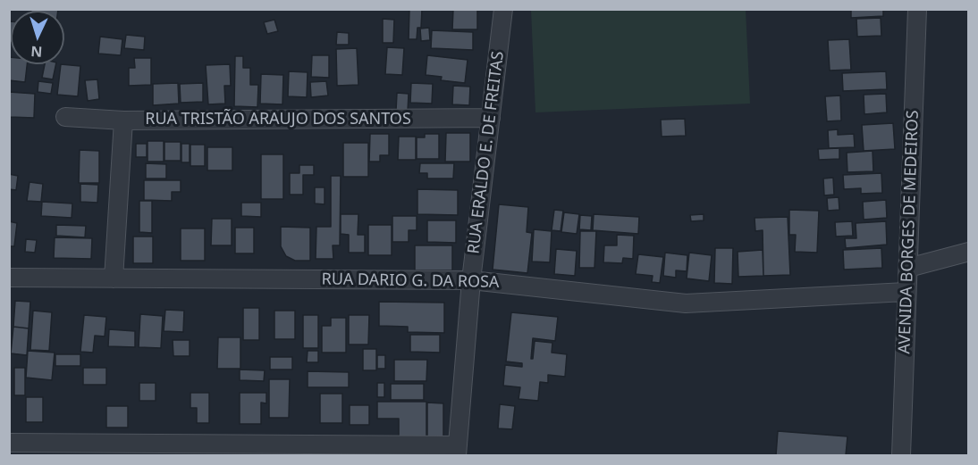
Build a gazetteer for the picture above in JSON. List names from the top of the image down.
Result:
{
  "streets": {
    "street": [
      "RUA TRISTÃO ARAUJO DOS SANTOS",
      "RUA ERALDO E. DE FREITAS",
      "AVENIDA BORGES DE MEDEIROS",
      "RUA DARIO G. DA ROSA"
    ]
  },
  "crossings": [
    ["RUA TRISTÃO ARAUJO DOS SANTOS", "RUA ERALDO E. DE FREITAS"],
    ["RUA ERALDO E. DE FREITAS", "RUA DARIO G. DA ROSA"],
    ["AVENIDA BORGES DE MEDEIROS", "RUA DARIO G. DA ROSA"]
  ],
  "north": "bottom"
}
